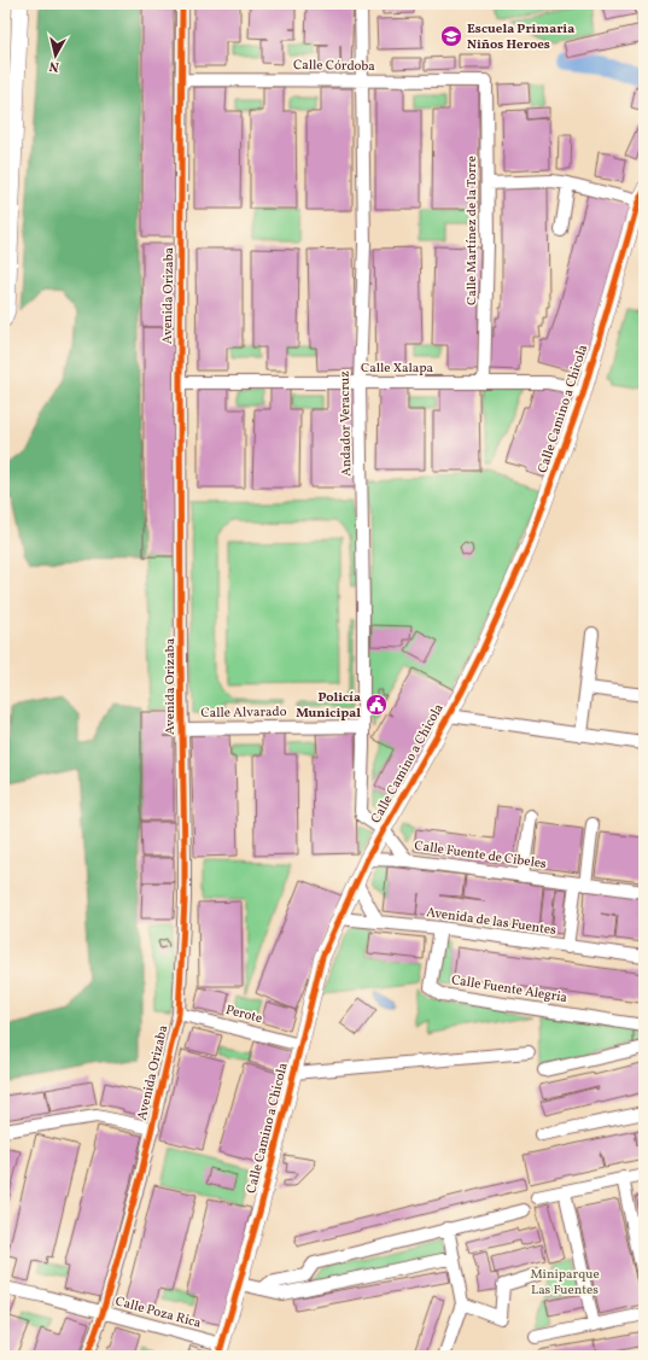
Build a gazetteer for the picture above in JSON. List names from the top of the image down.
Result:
{
  "streets": {
    "street": [
      "Calle Córdoba",
      "Calle Martínez de la Torre",
      "Avenida Orizaba",
      "Calle Xalapa",
      "Calle Camino a Chicola",
      "Andador Veracruz",
      "Calle Alvarado",
      "Calle Fuente de Cibeles",
      "Avenida de las Fuentes",
      "Calle Fuente Alegria",
      "Perote",
      "Calle Poza Rica"
    ]
  },
  "crossings": [
    ["Calle Córdoba", "Calle Martínez de la Torre"],
    ["Calle Córdoba", "Avenida Orizaba"],
    ["Calle Córdoba", "Andador Veracruz"],
    ["Calle Martínez de la Torre", "Calle Xalapa"],
    ["Avenida Orizaba", "Calle Xalapa"],
    ["Avenida Orizaba", "Calle Alvarado"],
    ["Avenida Orizaba", "Perote"],
    ["Avenida Orizaba", "Calle Poza Rica"],
    ["Calle Xalapa", "Calle Camino a Chicola"],
    ["Calle Xalapa", "Andador Veracruz"],
    ["Calle Camino a Chicola", "Andador Veracruz"],
    ["Calle Camino a Chicola", "Calle Fuente de Cibeles"],
    ["Calle Camino a Chicola", "Avenida de las Fuentes"],
    ["Calle Camino a Chicola", "Perote"],
    ["Calle Camino a Chicola", "Calle Poza Rica"],
    ["Andador Veracruz", "Calle Alvarado"],
    ["Andador Veracruz", "Calle Fuente de Cibeles"],
    ["Avenida de las Fuentes", "Calle Fuente Alegria"]
  ],
  "parks": ["Miniparque Las Fuentes"],
  "places": {
    "school or university": ["Escuela Primaria Niños Heroes"],
    "public building": ["Policía Municipal"]
  },
  "north": "bottom"
}
